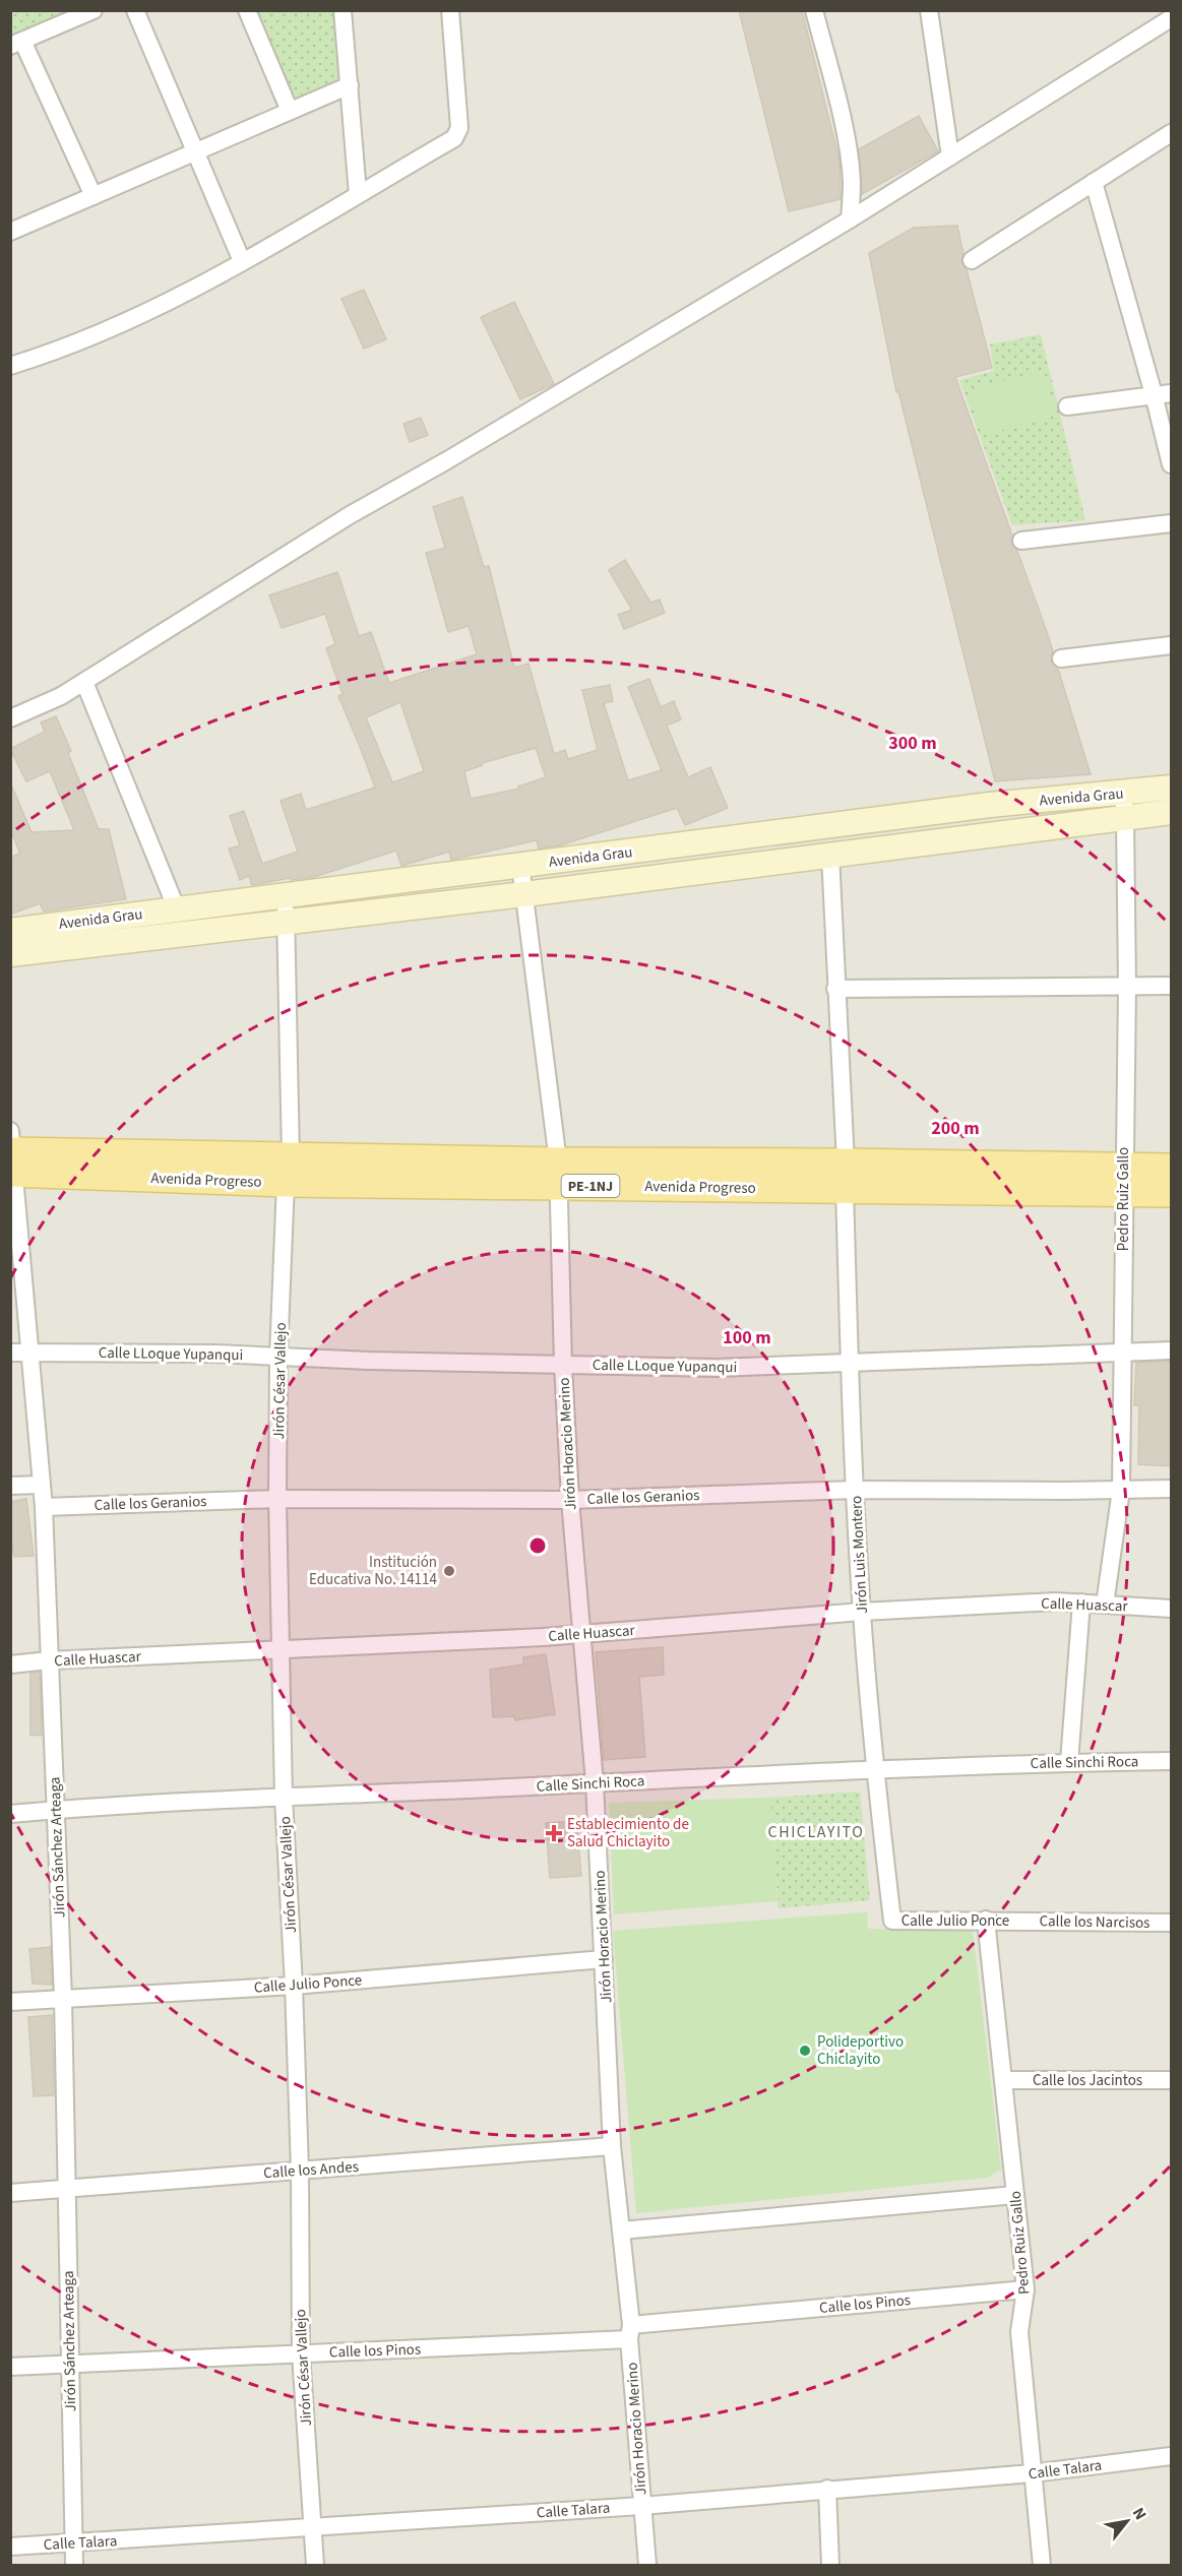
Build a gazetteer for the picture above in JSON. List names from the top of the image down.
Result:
{
  "streets": {
    "main road": ["Avenida Progreso", "PE-1NJ"],
    "street": [
      "Avenida Grau",
      "Pedro Ruiz Gallo",
      "Calle LLoque Yupanqui",
      "Jirón César Vallejo",
      "Jirón Horacio Merino",
      "Calle los Geranios",
      "Jirón Luis Montero",
      "Calle Huascar",
      "Calle Sinchi Roca",
      "Jirón Sánchez Arteaga",
      "Calle Julio Ponce",
      "Calle los Narcisos",
      "Calle los Jacintos",
      "Calle los Andes",
      "Calle los Pinos",
      "Calle Talara"
    ]
  },
  "crossings": [
    ["Avenida Grau", "Pedro Ruiz Gallo"],
    ["Avenida Grau", "Jirón Horacio Merino"],
    ["Avenida Grau", "Jirón Luis Montero"],
    ["Avenida Progreso", "Pedro Ruiz Gallo"],
    ["Avenida Progreso", "Jirón César Vallejo"],
    ["Avenida Progreso", "Jirón Horacio Merino"],
    ["Avenida Progreso", "Jirón Luis Montero"],
    ["Avenida Progreso", "Jirón Sánchez Arteaga"],
    ["Pedro Ruiz Gallo", "Calle LLoque Yupanqui"],
    ["Pedro Ruiz Gallo", "Calle los Geranios"],
    ["Pedro Ruiz Gallo", "Calle Huascar"],
    ["Pedro Ruiz Gallo", "Calle Julio Ponce"],
    ["Pedro Ruiz Gallo", "Calle los Jacintos"],
    ["Pedro Ruiz Gallo", "Calle los Pinos"],
    ["Pedro Ruiz Gallo", "Calle Talara"],
    ["Calle LLoque Yupanqui", "Jirón César Vallejo"],
    ["Calle LLoque Yupanqui", "Jirón Horacio Merino"],
    ["Calle LLoque Yupanqui", "Jirón Luis Montero"],
    ["Calle LLoque Yupanqui", "Jirón Sánchez Arteaga"],
    ["Jirón César Vallejo", "Calle los Geranios"],
    ["Jirón César Vallejo", "Calle Huascar"],
    ["Jirón César Vallejo", "Calle Sinchi Roca"],
    ["Jirón César Vallejo", "Calle Julio Ponce"],
    ["Jirón César Vallejo", "Calle los Andes"],
    ["Jirón César Vallejo", "Calle los Pinos"],
    ["Jirón César Vallejo", "Calle Talara"],
    ["Jirón Horacio Merino", "Calle los Geranios"],
    ["Jirón Horacio Merino", "Calle Huascar"],
    ["Jirón Horacio Merino", "Calle Sinchi Roca"],
    ["Jirón Horacio Merino", "Calle Julio Ponce"],
    ["Jirón Horacio Merino", "Calle los Andes"],
    ["Jirón Horacio Merino", "Calle los Pinos"],
    ["Jirón Horacio Merino", "Calle Talara"],
    ["Calle los Geranios", "Jirón Luis Montero"],
    ["Calle los Geranios", "Jirón Sánchez Arteaga"],
    ["Jirón Luis Montero", "Calle Huascar"],
    ["Jirón Luis Montero", "Calle Sinchi Roca"],
    ["Jirón Luis Montero", "Calle Julio Ponce"],
    ["Calle Huascar", "Jirón Sánchez Arteaga"],
    ["Calle Sinchi Roca", "Jirón Sánchez Arteaga"],
    ["Jirón Sánchez Arteaga", "Calle Julio Ponce"],
    ["Jirón Sánchez Arteaga", "Calle los Andes"],
    ["Jirón Sánchez Arteaga", "Calle los Pinos"],
    ["Jirón Sánchez Arteaga", "Calle Talara"],
    ["Calle Julio Ponce", "Calle los Narcisos"]
  ],
  "districts": ["CHICLAYITO"],
  "places": {
    "other": ["Institución Educativa No. 14114", "Polideportivo Chiclayito"],
    "health": ["Establecimiento de Salud Chiclayito"]
  },
  "north": "top right",
  "rings": ["300 m", "200 m", "100 m"]
}
